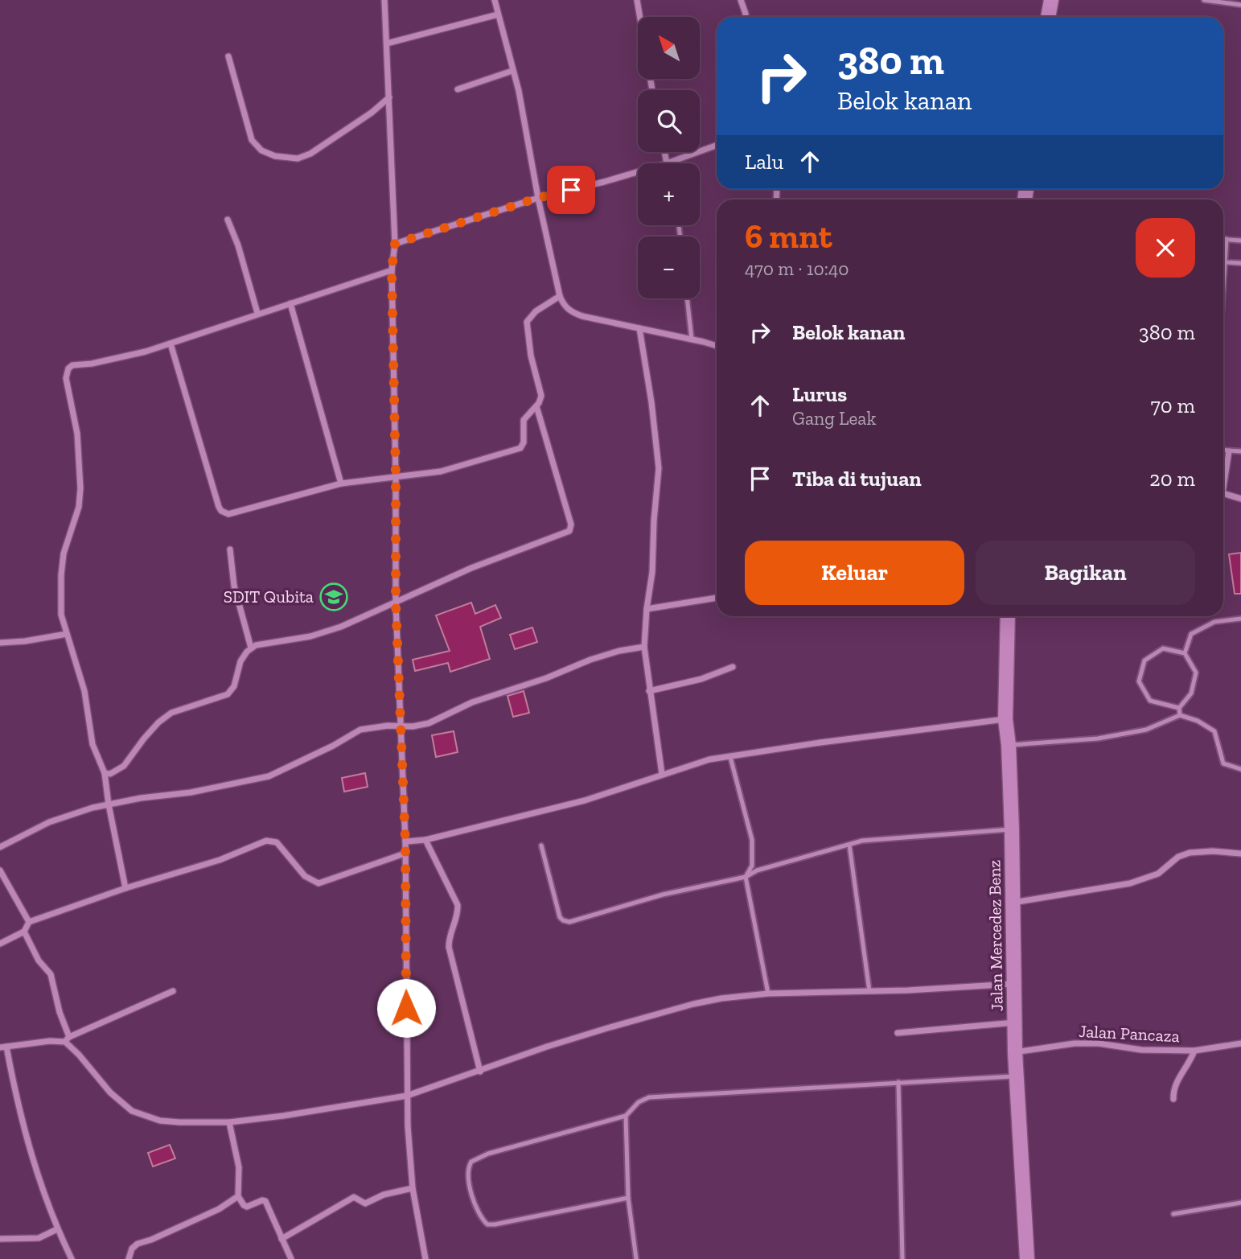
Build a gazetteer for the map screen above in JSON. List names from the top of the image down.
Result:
{
  "streets": {
    "main road": ["Jalan Mercedez Benz"],
    "street": ["Jalan Pancaza"]
  },
  "crossings": [
    ["Jalan Mercedez Benz", "Jalan Pancaza"]
  ],
  "places": {
    "school or university": ["SDIT Qubita"]
  },
  "north": "top left",
  "page": {
    "map_buttons": ["+", "−"],
    "turn": ["380 m", "Belok kanan"],
    "then": "Lalu",
    "heading": ["6 mnt", "470 m · 10:40"],
    "list": [
      {
        "name": "Belok kanan",
        "value": "380 m"
      },
      {
        "name": "Lurus",
        "note": "Gang Leak",
        "value": "70 m"
      },
      {
        "name": "Tiba di tujuan",
        "value": "20 m"
      }
    ],
    "buttons": ["Keluar", "Bagikan"]
  }
}
